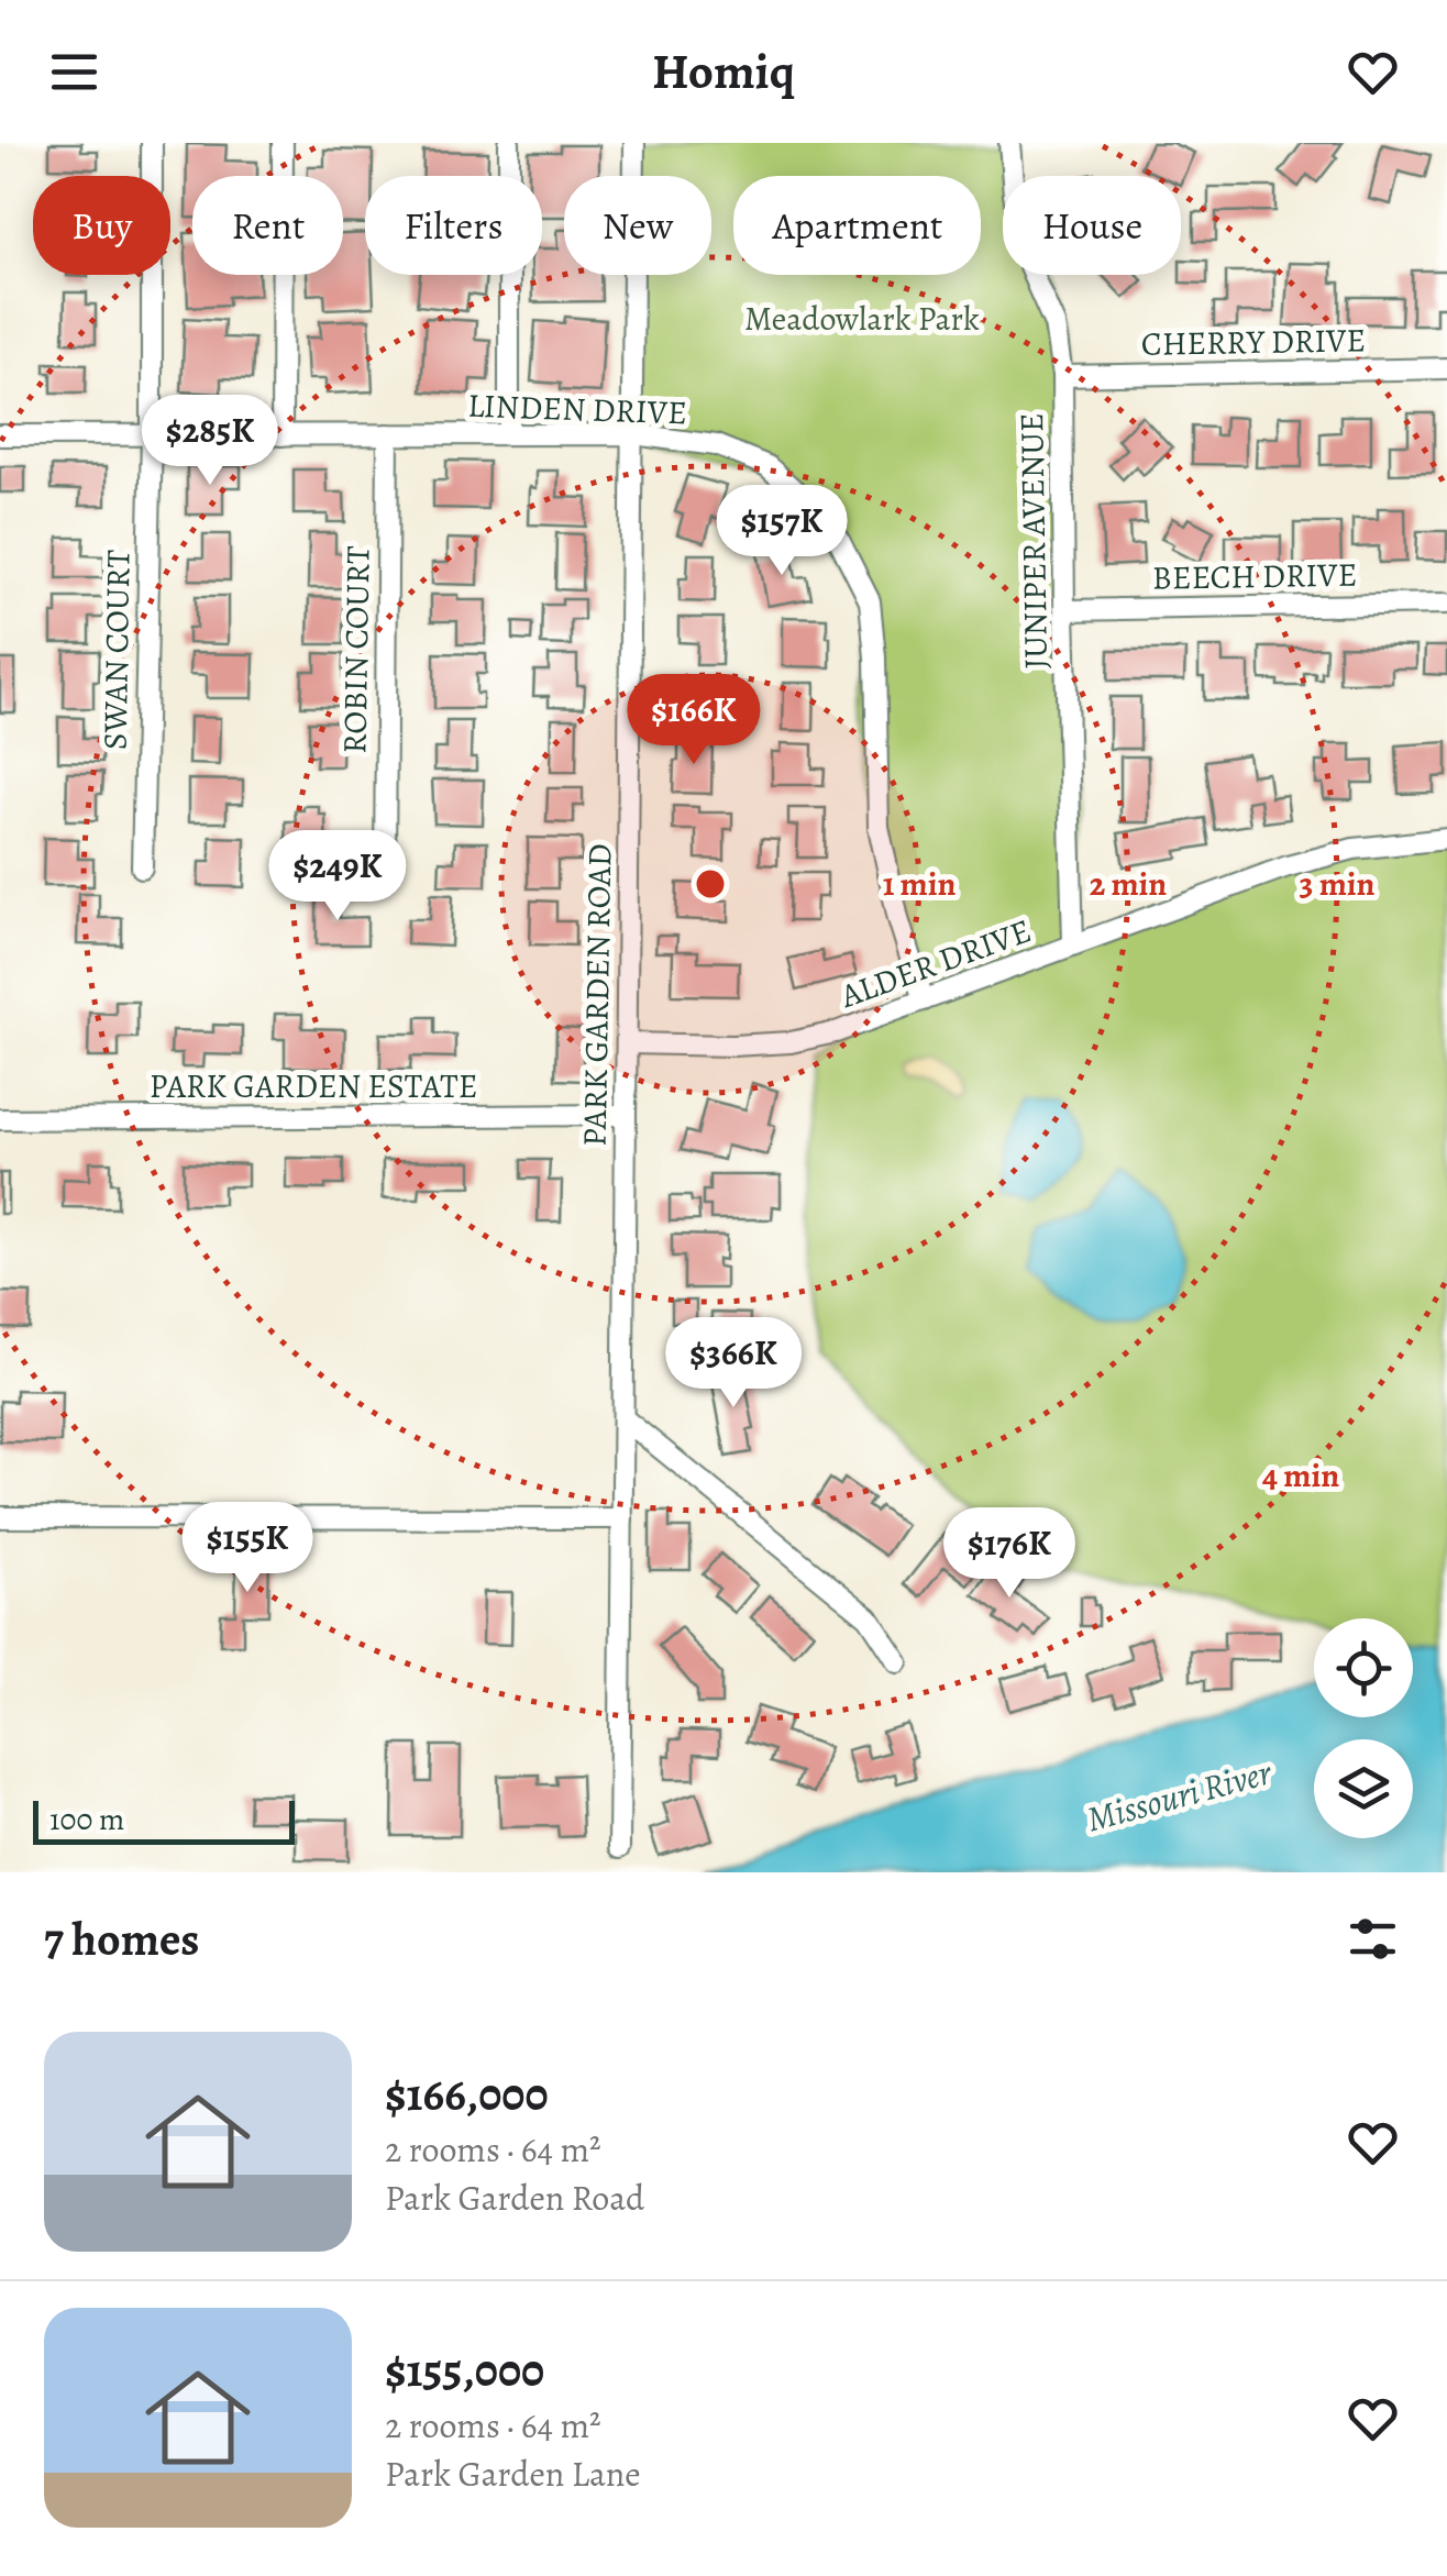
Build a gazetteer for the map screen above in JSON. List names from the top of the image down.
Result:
{
  "streets": {
    "street": [
      "CHERRY DRIVE",
      "LINDEN DRIVE",
      "JUNIPER AVENUE",
      "BEECH DRIVE",
      "SWAN COURT",
      "ROBIN COURT",
      "ALDER DRIVE",
      "PARK GARDEN ROAD",
      "PARK GARDEN ESTATE"
    ]
  },
  "crossings": [
    ["CHERRY DRIVE", "JUNIPER AVENUE"],
    ["LINDEN DRIVE", "SWAN COURT"],
    ["LINDEN DRIVE", "ROBIN COURT"],
    ["LINDEN DRIVE", "ALDER DRIVE"],
    ["LINDEN DRIVE", "PARK GARDEN ROAD"],
    ["JUNIPER AVENUE", "BEECH DRIVE"],
    ["JUNIPER AVENUE", "ALDER DRIVE"],
    ["ALDER DRIVE", "PARK GARDEN ROAD"],
    ["PARK GARDEN ROAD", "PARK GARDEN ESTATE"]
  ],
  "water": ["Missouri River"],
  "parks": ["Meadowlark Park"],
  "scale_bar": "100 m",
  "page": {
    "header": "Homiq",
    "chip": [
      "Buy",
      "Rent",
      "Filters",
      "New",
      "Apartment",
      "House"
    ],
    "price": [
      "$285K",
      "$157K",
      "$166K",
      "$249K",
      "$366K",
      "$155K",
      "$176K"
    ],
    "scale": "100 m",
    "heading": "7 homes",
    "list": [
      {
        "name": "$166,000",
        "note": "2 rooms · 64 m² · Park Garden Road"
      },
      {
        "name": "$155,000",
        "note": "2 rooms · 64 m² · Park Garden Lane"
      }
    ]
  },
  "rings": [
    "1 min",
    "2 min",
    "3 min",
    "4 min"
  ]
}
